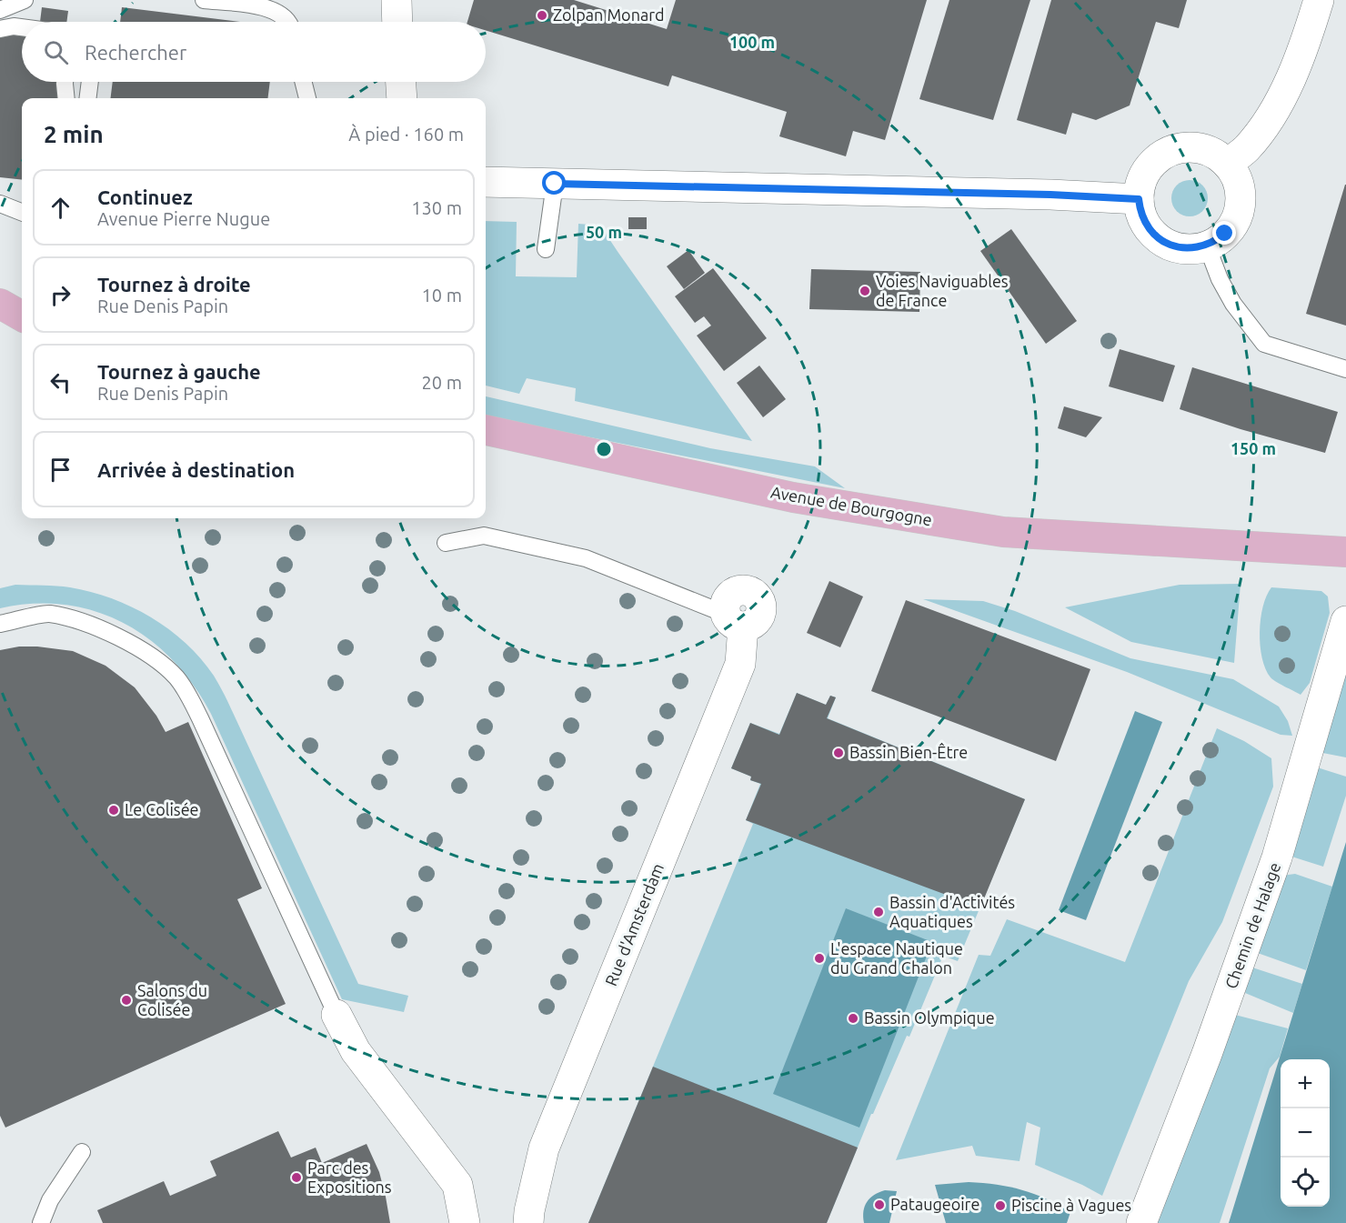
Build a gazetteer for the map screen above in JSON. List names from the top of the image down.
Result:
{
  "streets": {
    "main road": ["Avenue de Bourgogne"],
    "street": ["Rue d'Amsterdam", "Chemin de Halage"]
  },
  "places": [
    "Zolpan Monard",
    "Voies Naviguables de France",
    "Bassin Bien-Être",
    "Le Colisée",
    "Bassin d'Activités Aquatiques",
    "L'espace Nautique du Grand Chalon",
    "Salons du Colisée",
    "Bassin Olympique",
    "Parc des Expositions",
    "Pataugeoire",
    "Piscine à Vagues"
  ],
  "page": {
    "search": "Rechercher",
    "heading": ["2 min", "À pied · 160 m"],
    "list": [
      ["Continuez", "Avenue Pierre Nugue", "130 m"],
      ["Tournez à droite", "Rue Denis Papin", "10 m"],
      ["Tournez à gauche", "Rue Denis Papin", "20 m"],
      "Arrivée à destination"
    ],
    "map_buttons": ["+", "−"]
  },
  "rings": ["100 m", "50 m", "150 m"]
}
